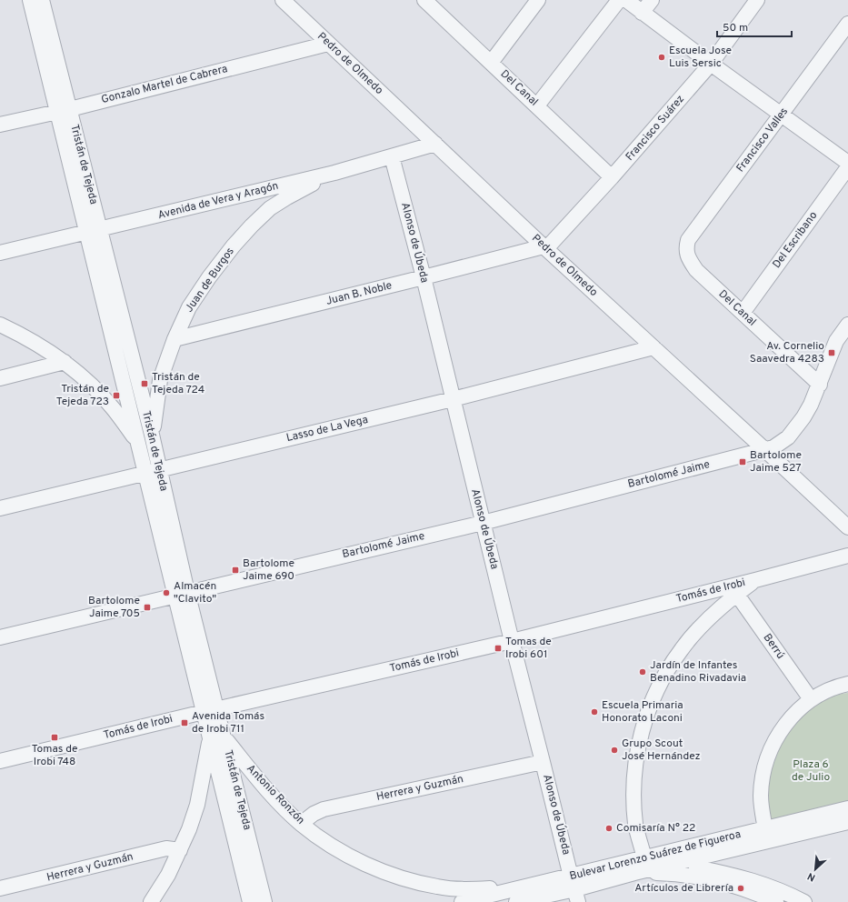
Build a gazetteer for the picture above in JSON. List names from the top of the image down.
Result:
{
  "streets": {
    "street": [
      "Pedro de Olmedo",
      "Gonzalo Martel de Cabrera",
      "Del Canal",
      "Francisco Suárez",
      "Francisco Valles",
      "Tristán de Tejeda",
      "Avenida de Vera y Aragón",
      "Del Escribano",
      "Alonso de Úbeda",
      "Juan de Burgos",
      "Juan B. Noble",
      "Lasso de La Vega",
      "Bartolomé Jaime",
      "Tomás de Irobi",
      "Berrú",
      "Herrera y Guzmán",
      "Antonio Ronzón",
      "Bulevar Lorenzo Suárez de Figueroa"
    ]
  },
  "crossings": [
    ["Pedro de Olmedo", "Gonzalo Martel de Cabrera"],
    ["Pedro de Olmedo", "Francisco Suárez"],
    ["Pedro de Olmedo", "Avenida de Vera y Aragón"],
    ["Pedro de Olmedo", "Juan B. Noble"],
    ["Pedro de Olmedo", "Lasso de La Vega"],
    ["Pedro de Olmedo", "Bartolomé Jaime"],
    ["Gonzalo Martel de Cabrera", "Tristán de Tejeda"],
    ["Del Canal", "Francisco Suárez"],
    ["Del Canal", "Francisco Valles"],
    ["Del Canal", "Del Escribano"],
    ["Del Canal", "Bartolomé Jaime"],
    ["Francisco Suárez", "Juan B. Noble"],
    ["Tristán de Tejeda", "Avenida de Vera y Aragón"],
    ["Tristán de Tejeda", "Juan de Burgos"],
    ["Tristán de Tejeda", "Lasso de La Vega"],
    ["Tristán de Tejeda", "Bartolomé Jaime"],
    ["Tristán de Tejeda", "Tomás de Irobi"],
    ["Tristán de Tejeda", "Antonio Ronzón"],
    ["Avenida de Vera y Aragón", "Alonso de Úbeda"],
    ["Avenida de Vera y Aragón", "Juan de Burgos"],
    ["Alonso de Úbeda", "Juan B. Noble"],
    ["Alonso de Úbeda", "Lasso de La Vega"],
    ["Alonso de Úbeda", "Bartolomé Jaime"],
    ["Alonso de Úbeda", "Tomás de Irobi"],
    ["Alonso de Úbeda", "Herrera y Guzmán"],
    ["Alonso de Úbeda", "Bulevar Lorenzo Suárez de Figueroa"],
    ["Juan de Burgos", "Juan B. Noble"],
    ["Herrera y Guzmán", "Antonio Ronzón"],
    ["Antonio Ronzón", "Bulevar Lorenzo Suárez de Figueroa"]
  ],
  "parks": ["Plaza 6 de Julio"],
  "places": {
    "other": [
      "Escuela Jose Luis Sersic",
      "Almacén \"Clavito\"",
      "Jardín de Infantes Benadino Rivadavia",
      "Escuela Primaria Honorato Laconi",
      "Grupo Scout José Hernández",
      "Comisaría N° 22",
      "Artículos de Librería"
    ],
    "transit": [
      "Av. Cornelio Saavedra 4283",
      "Tristán de Tejeda 724",
      "Tristán de Tejeda 723",
      "Bartolome Jaime 527",
      "Bartolome Jaime 690",
      "Bartolome Jaime 705",
      "Tomas de Irobi 601",
      "Avenida Tomás de Irobi 711",
      "Tomas de Irobi 748"
    ]
  },
  "scale_bar": "50 m",
  "north": "bottom left"
}
